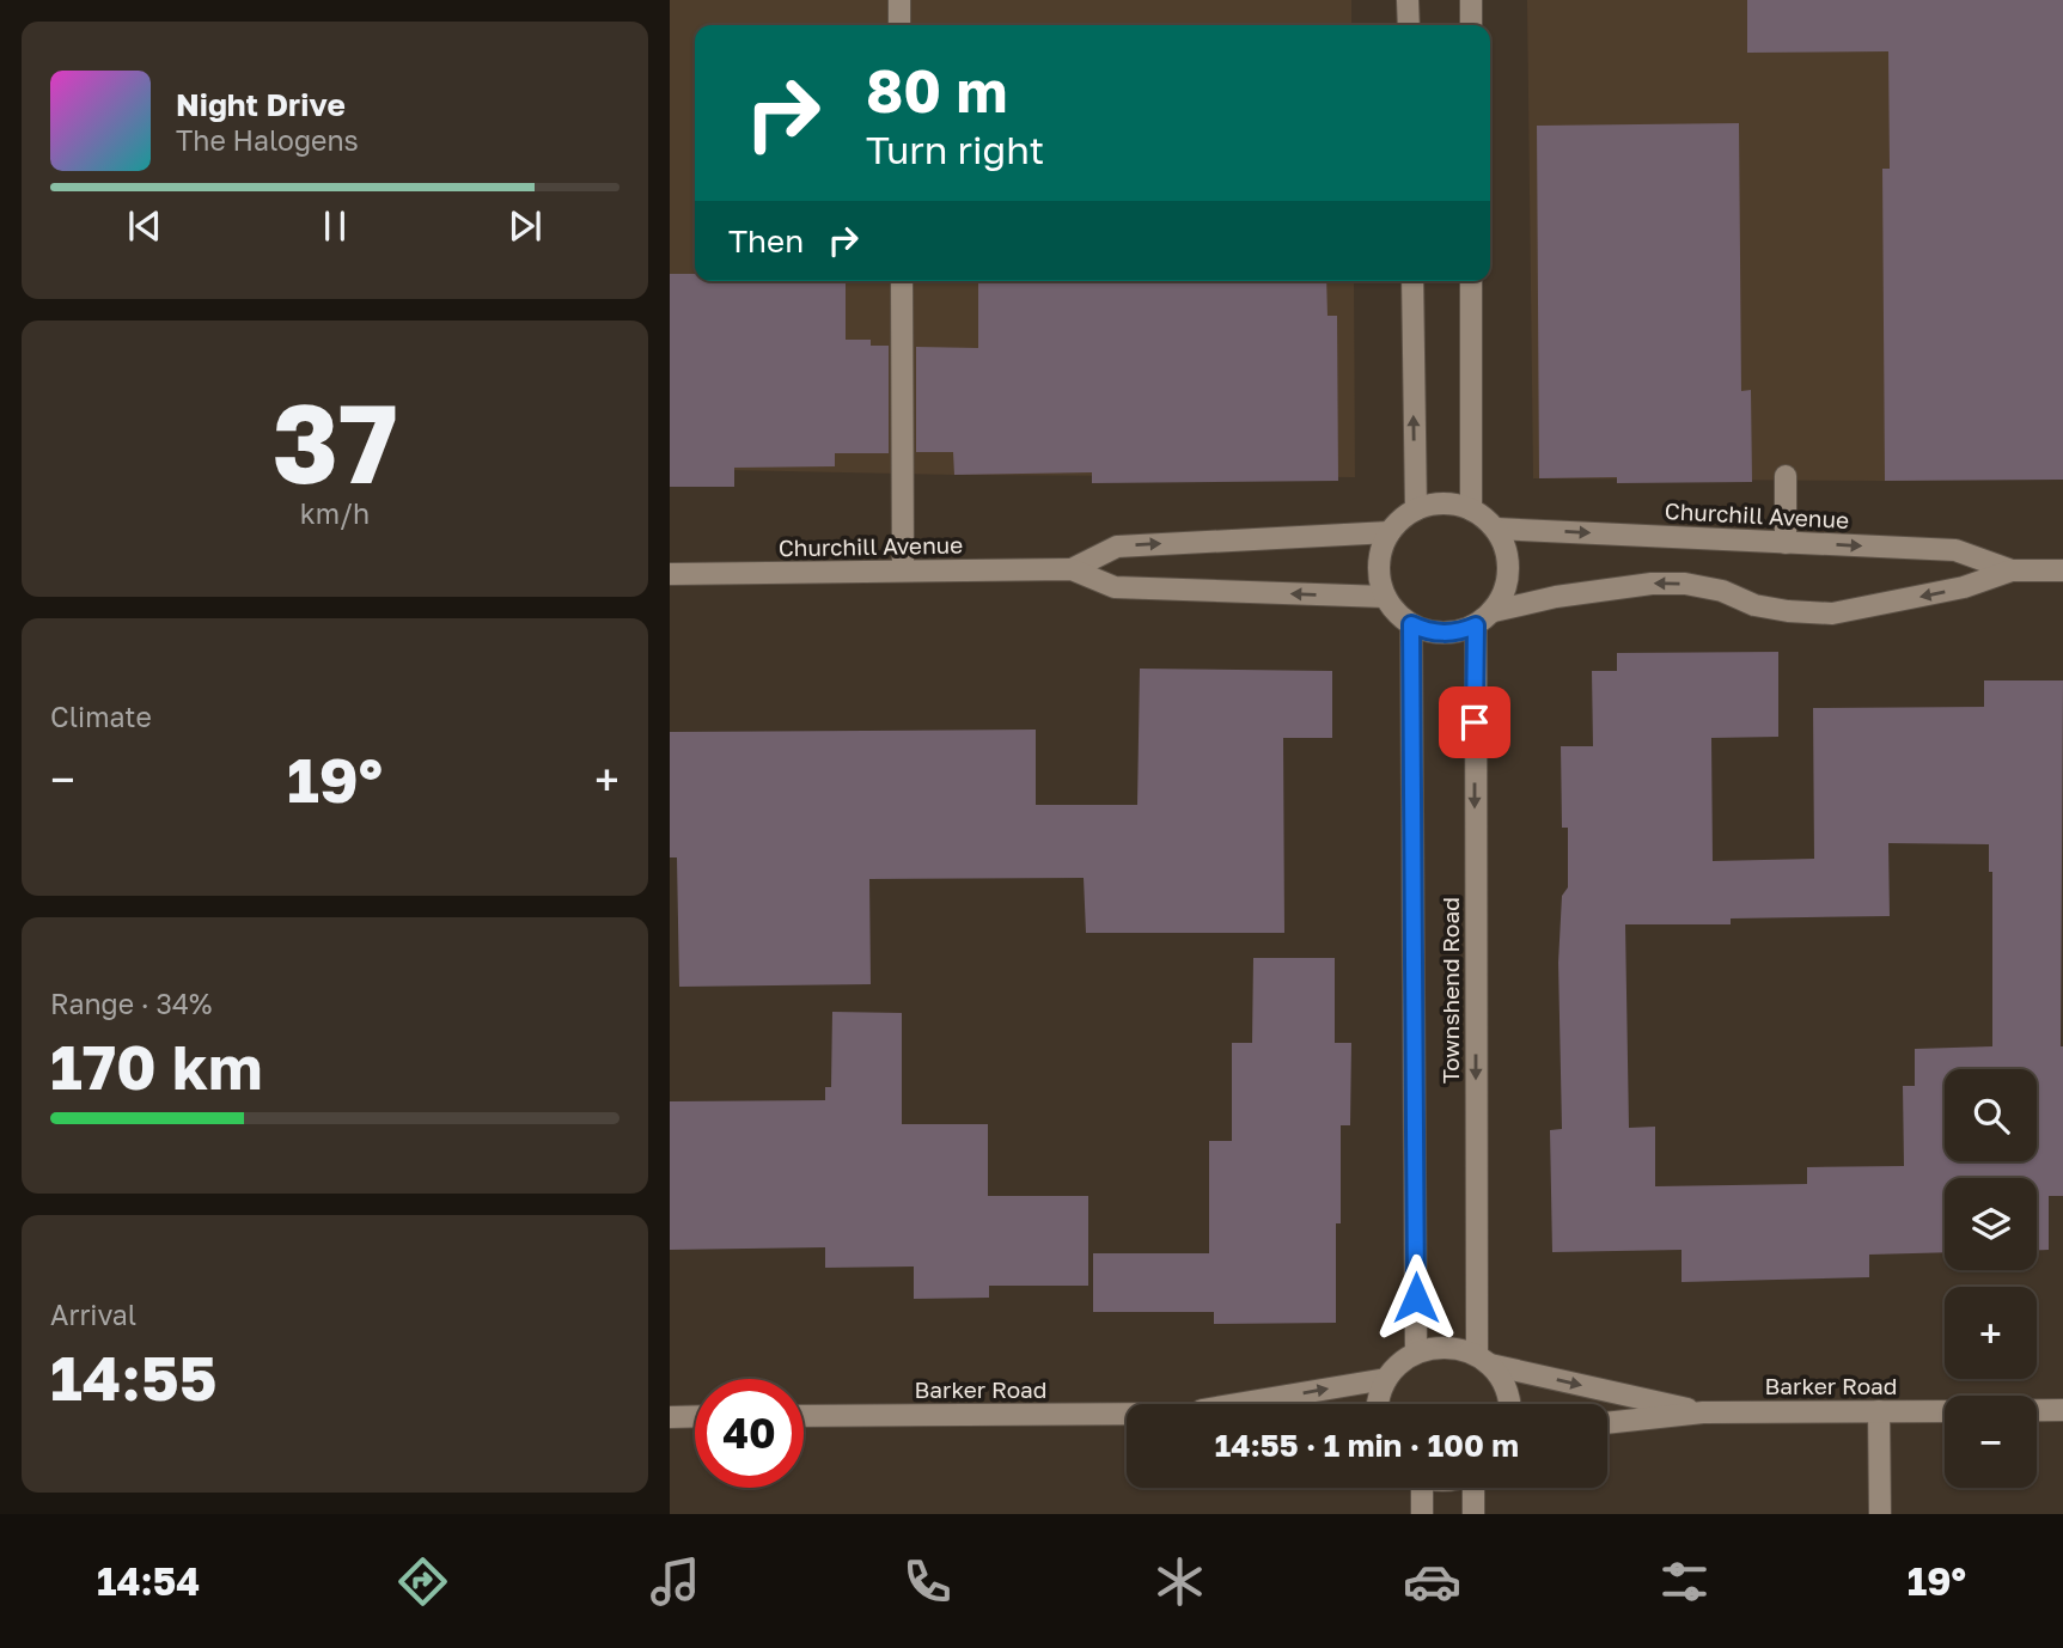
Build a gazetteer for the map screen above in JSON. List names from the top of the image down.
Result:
{
  "streets": {
    "street": ["Churchill Avenue", "Townshend Road", "Barker Road"]
  },
  "crossings": [
    ["Churchill Avenue", "Townshend Road"],
    ["Townshend Road", "Barker Road"]
  ],
  "page": {
    "turn": ["80 m", "Turn right"],
    "song": ["Night Drive", "The Halogens"],
    "then": "Then",
    "tile": [
      ["37", "km/h"],
      "Climate",
      ["Range · 34%", "170 km"],
      ["Arrival", "14:55"]
    ],
    "heat": ["−", "19°", "+"],
    "map_buttons": ["+", "−"],
    "limit": "40",
    "trip": "14:55 · 1 min · 100 m",
    "tabs": ["14:54", "19°"]
  }
}
